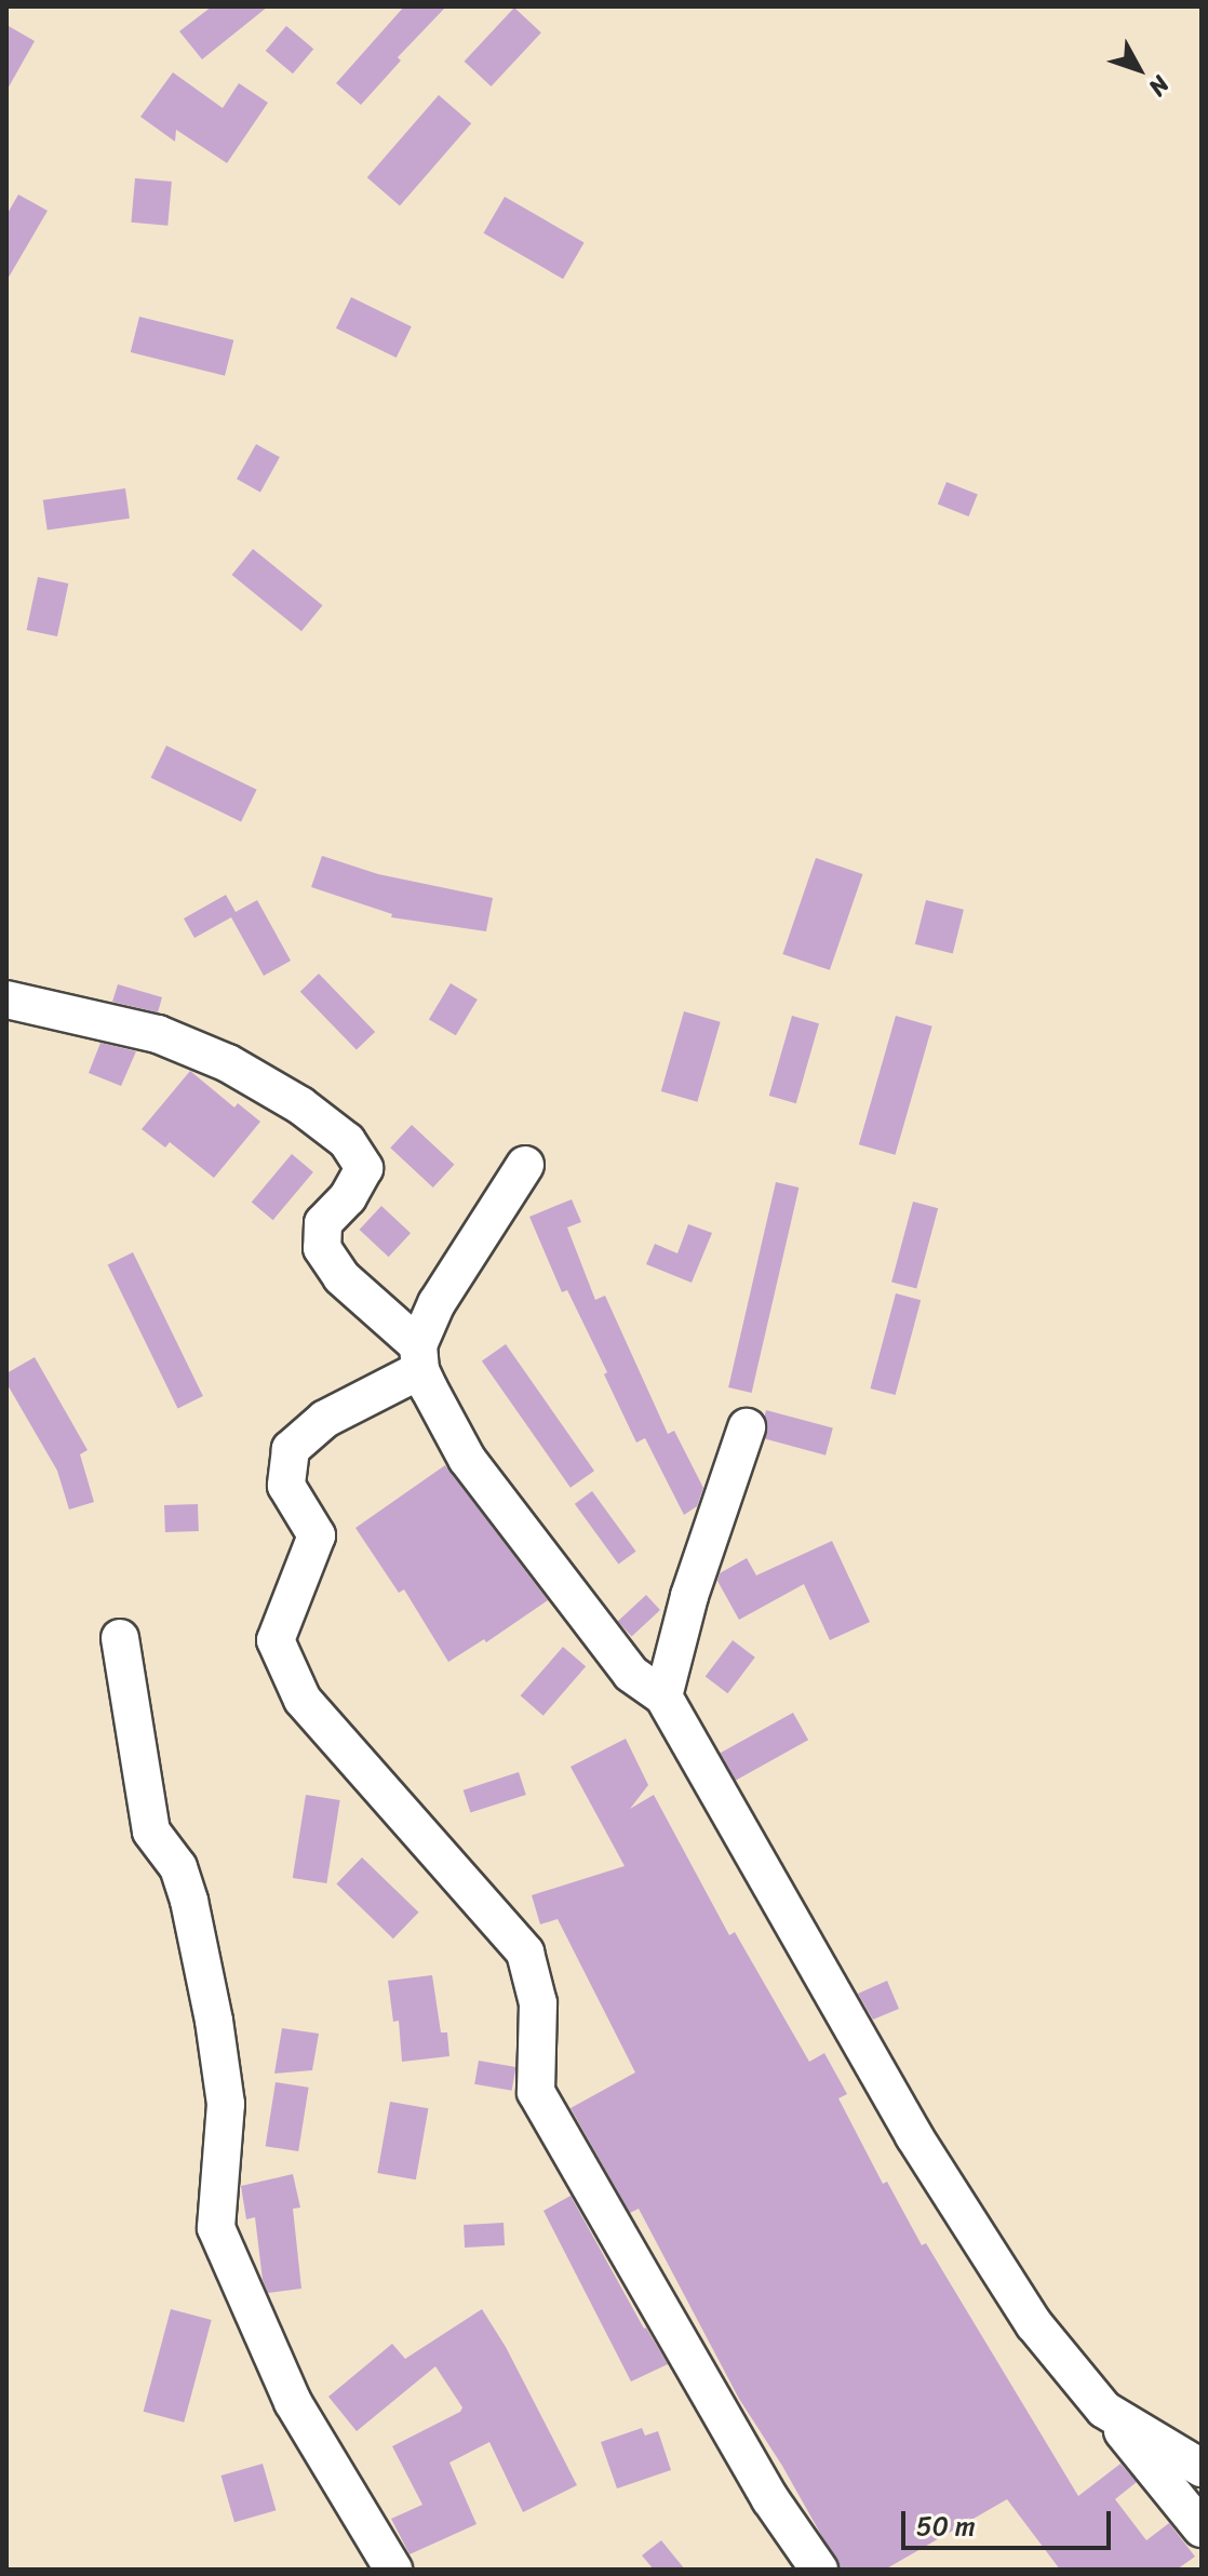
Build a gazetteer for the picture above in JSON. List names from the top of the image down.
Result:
{
  "scale_bar": "50 m",
  "north": "bottom right"
}
